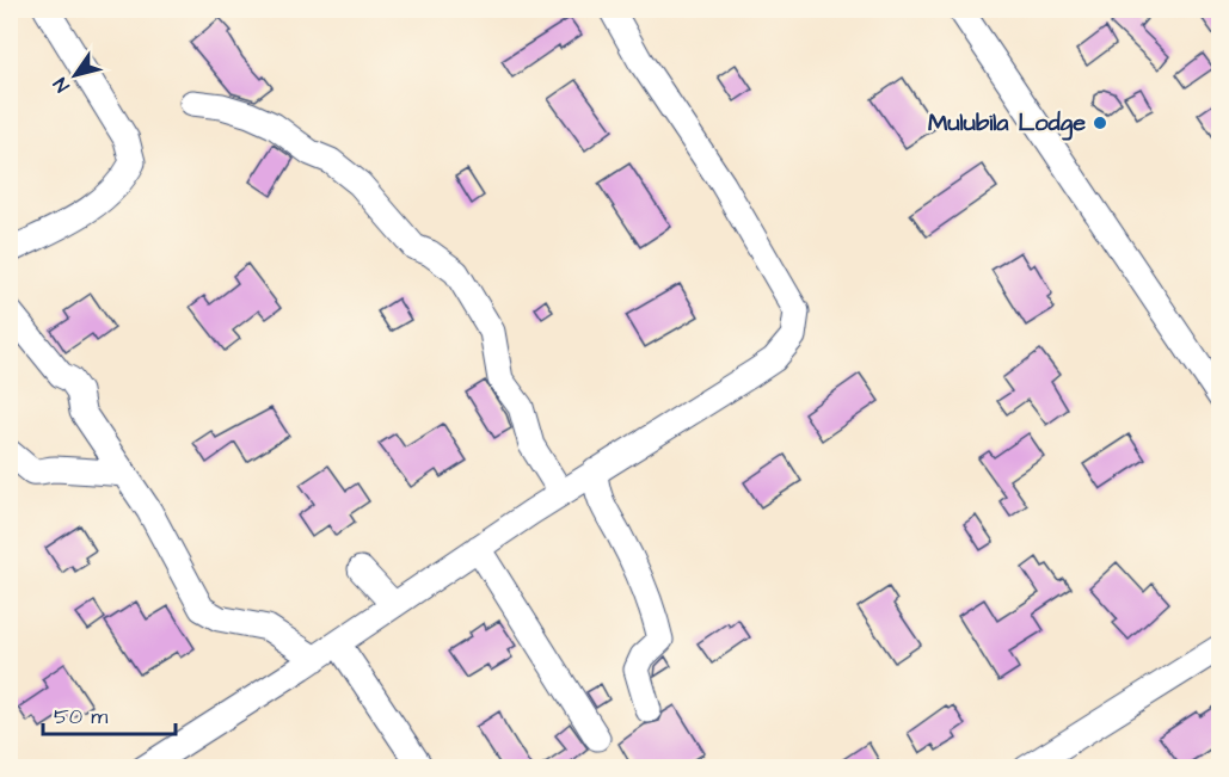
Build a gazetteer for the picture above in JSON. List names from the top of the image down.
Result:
{
  "places": ["Mulubila Lodge"],
  "scale_bar": "50 m",
  "north": "bottom left"
}
